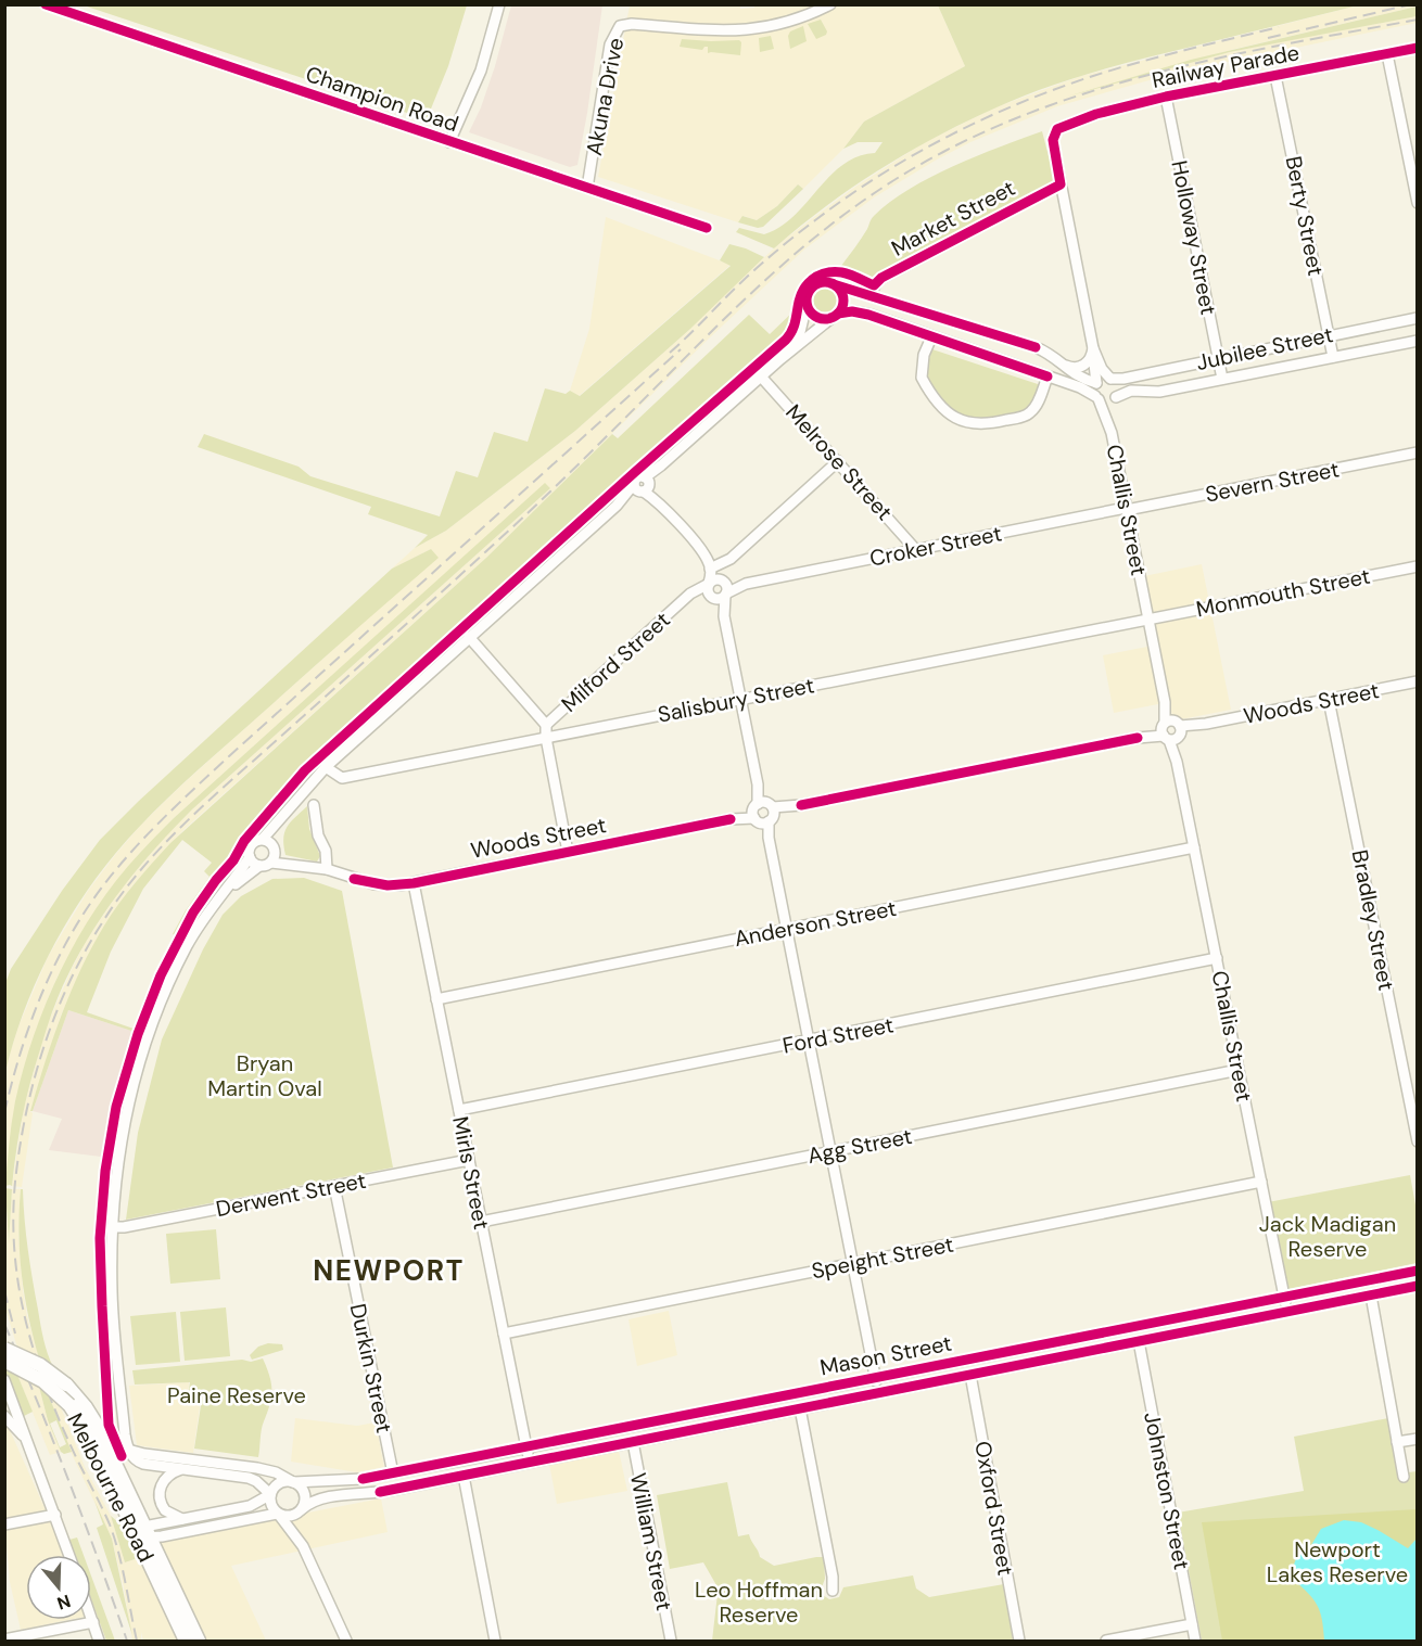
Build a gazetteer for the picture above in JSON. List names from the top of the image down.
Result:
{
  "streets": {
    "main road": ["Melbourne Road"],
    "street": [
      "Railway Parade",
      "Akuna Drive",
      "Champion Road",
      "Berty Street",
      "Market Street",
      "Holloway Street",
      "Jubilee Street",
      "Melrose Street",
      "Severn Street",
      "Challis Street",
      "Croker Street",
      "Monmouth Street",
      "Milford Street",
      "Salisbury Street",
      "Woods Street",
      "Bradley Street",
      "Anderson Street",
      "Ford Street",
      "Agg Street",
      "Mirls Street",
      "Derwent Street",
      "Speight Street",
      "Mason Street",
      "Durkin Street",
      "Johnston Street",
      "Oxford Street",
      "William Street"
    ]
  },
  "crossings": [
    ["Railway Parade", "Berty Street"],
    ["Railway Parade", "Market Street"],
    ["Railway Parade", "Holloway Street"],
    ["Akuna Drive", "Champion Road"],
    ["Berty Street", "Jubilee Street"],
    ["Holloway Street", "Jubilee Street"],
    ["Jubilee Street", "Challis Street"],
    ["Melrose Street", "Croker Street"],
    ["Severn Street", "Challis Street"],
    ["Severn Street", "Croker Street"],
    ["Challis Street", "Croker Street"],
    ["Challis Street", "Monmouth Street"],
    ["Challis Street", "Salisbury Street"],
    ["Challis Street", "Woods Street"],
    ["Challis Street", "Anderson Street"],
    ["Challis Street", "Ford Street"],
    ["Challis Street", "Agg Street"],
    ["Challis Street", "Speight Street"],
    ["Challis Street", "Mason Street"],
    ["Croker Street", "Milford Street"],
    ["Monmouth Street", "Salisbury Street"],
    ["Woods Street", "Bradley Street"],
    ["Woods Street", "Mirls Street"],
    ["Anderson Street", "Mirls Street"],
    ["Ford Street", "Mirls Street"],
    ["Agg Street", "Mirls Street"],
    ["Mirls Street", "Derwent Street"],
    ["Mirls Street", "Speight Street"],
    ["Mirls Street", "Mason Street"],
    ["Derwent Street", "Durkin Street"],
    ["Mason Street", "Durkin Street"],
    ["Mason Street", "Johnston Street"],
    ["Mason Street", "Oxford Street"],
    ["Mason Street", "William Street"]
  ],
  "districts": ["NEWPORT"],
  "parks": [
    "Bryan Martin Oval",
    "Jack Madigan Reserve",
    "Paine Reserve",
    "Newport Lakes Reserve",
    "Leo Hoffman Reserve"
  ],
  "north": "bottom"
}
